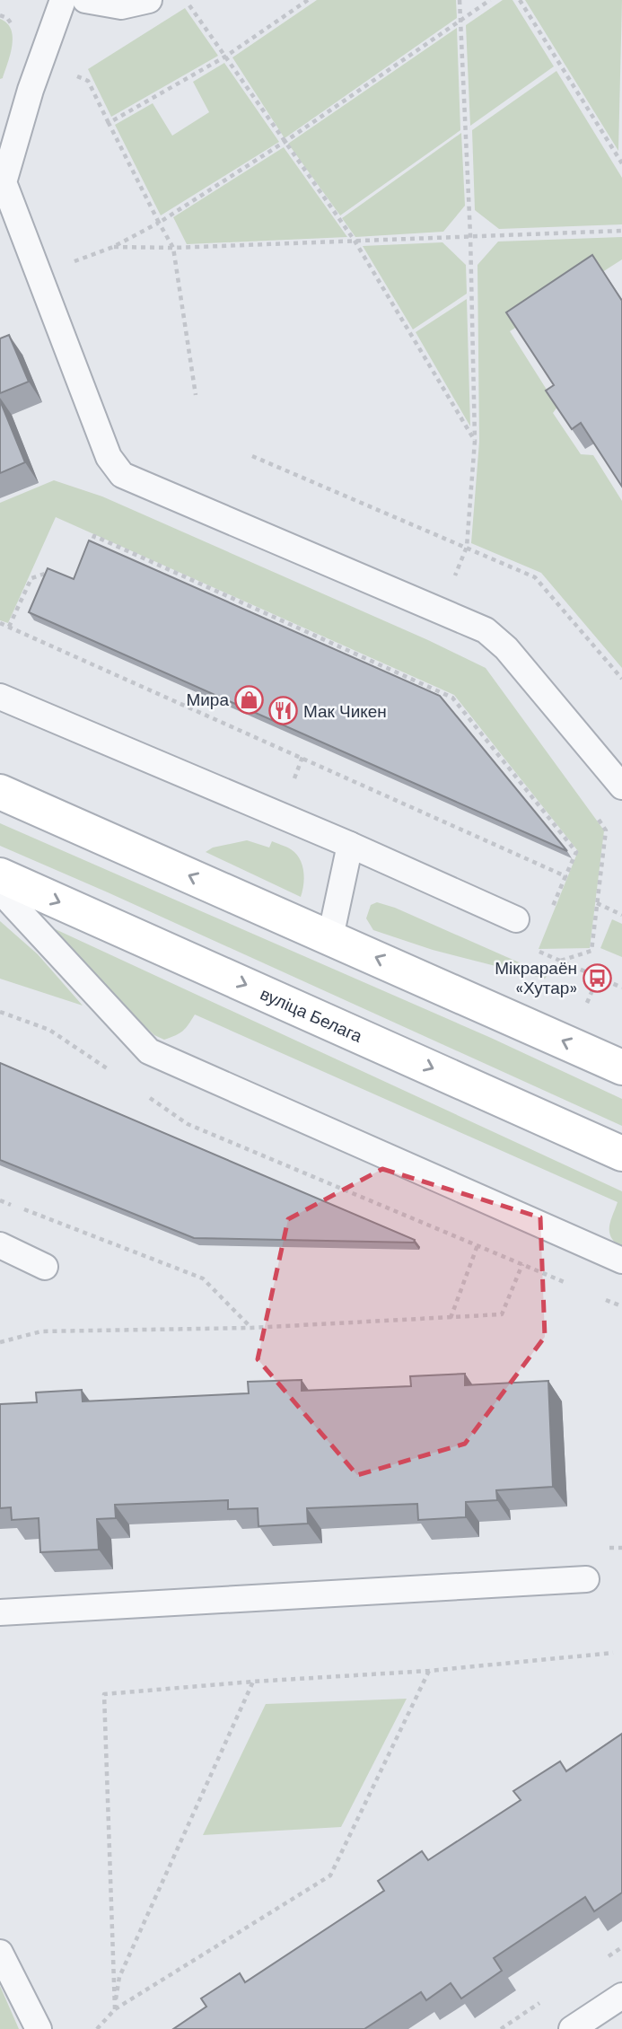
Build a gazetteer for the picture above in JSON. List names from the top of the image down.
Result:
{
  "streets": {
    "street": ["вуліца Белага"]
  },
  "places": {
    "shop": ["Мира"],
    "restaurant": ["Мак Чикен"],
    "bus stop": ["Мікрараён «Хутар»"]
  }
}
